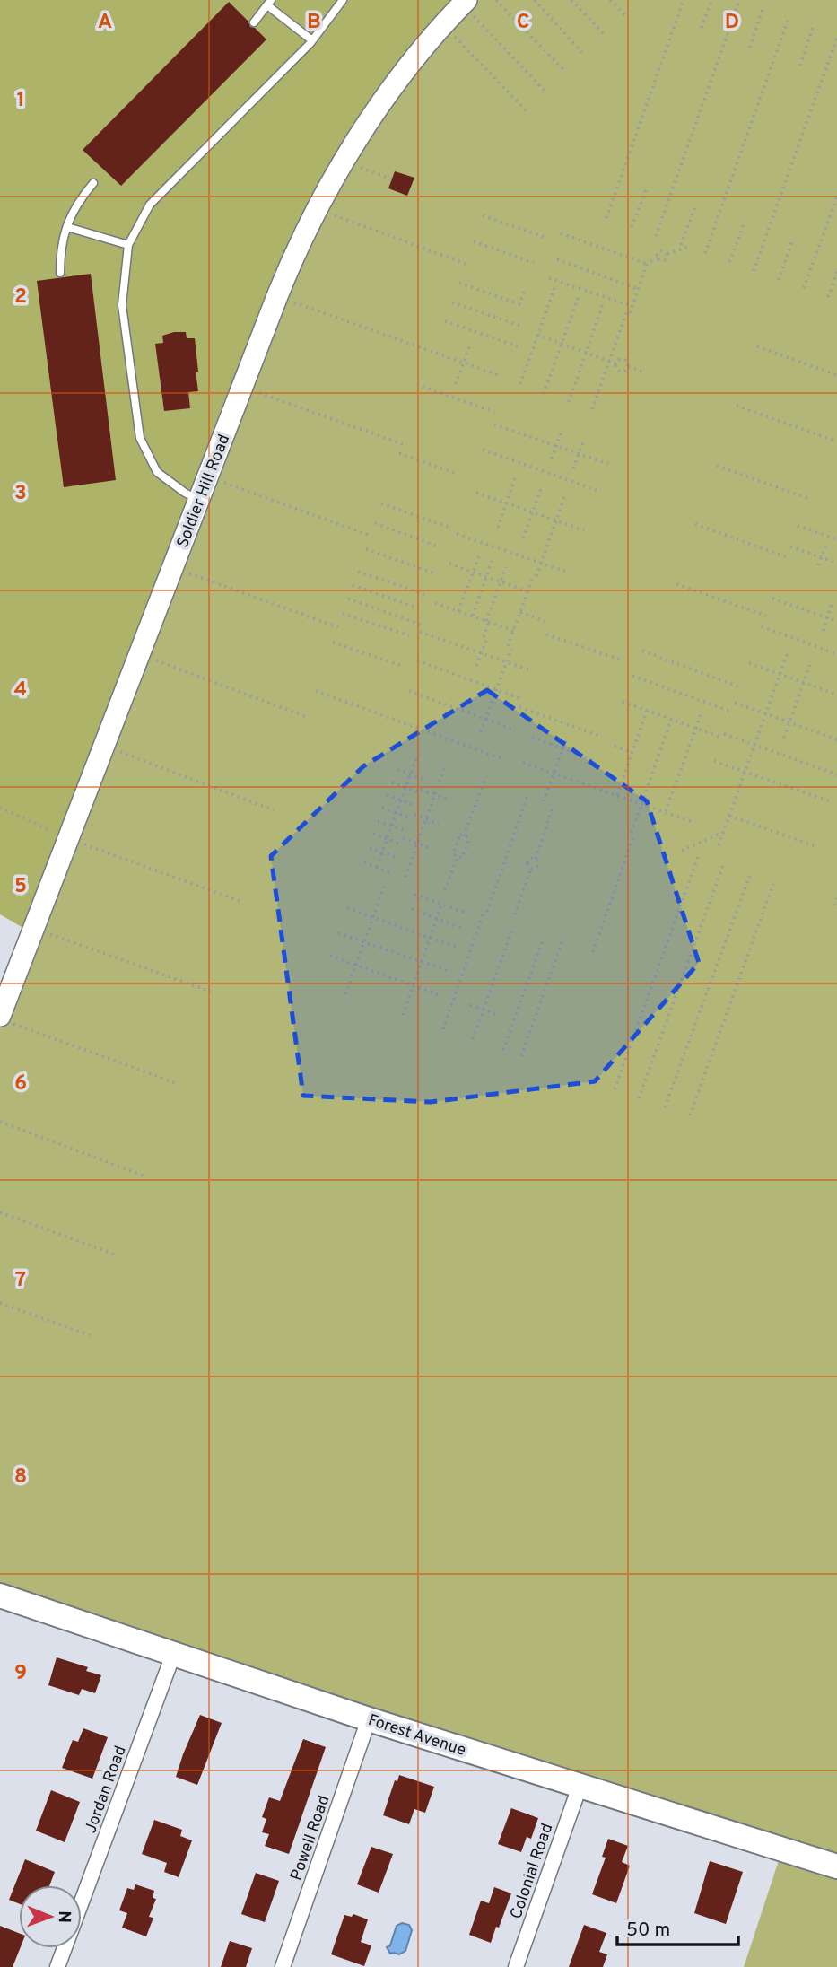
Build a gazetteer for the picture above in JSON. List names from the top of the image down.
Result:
{
  "streets": {
    "main road": ["Forest Avenue"],
    "street": [
      "Soldier Hill Road",
      "Jordan Road",
      "Powell Road",
      "Colonial Road"
    ]
  },
  "crossings": [
    ["Forest Avenue", "Jordan Road"],
    ["Forest Avenue", "Powell Road"],
    ["Forest Avenue", "Colonial Road"]
  ],
  "scale_bar": "50 m",
  "north": "right",
  "grid": {
    "columns": [
      "A",
      "B",
      "C",
      "D"
    ],
    "rows": [
      "1",
      "2",
      "3",
      "4",
      "5",
      "6",
      "7",
      "8",
      "9"
    ]
  }
}
